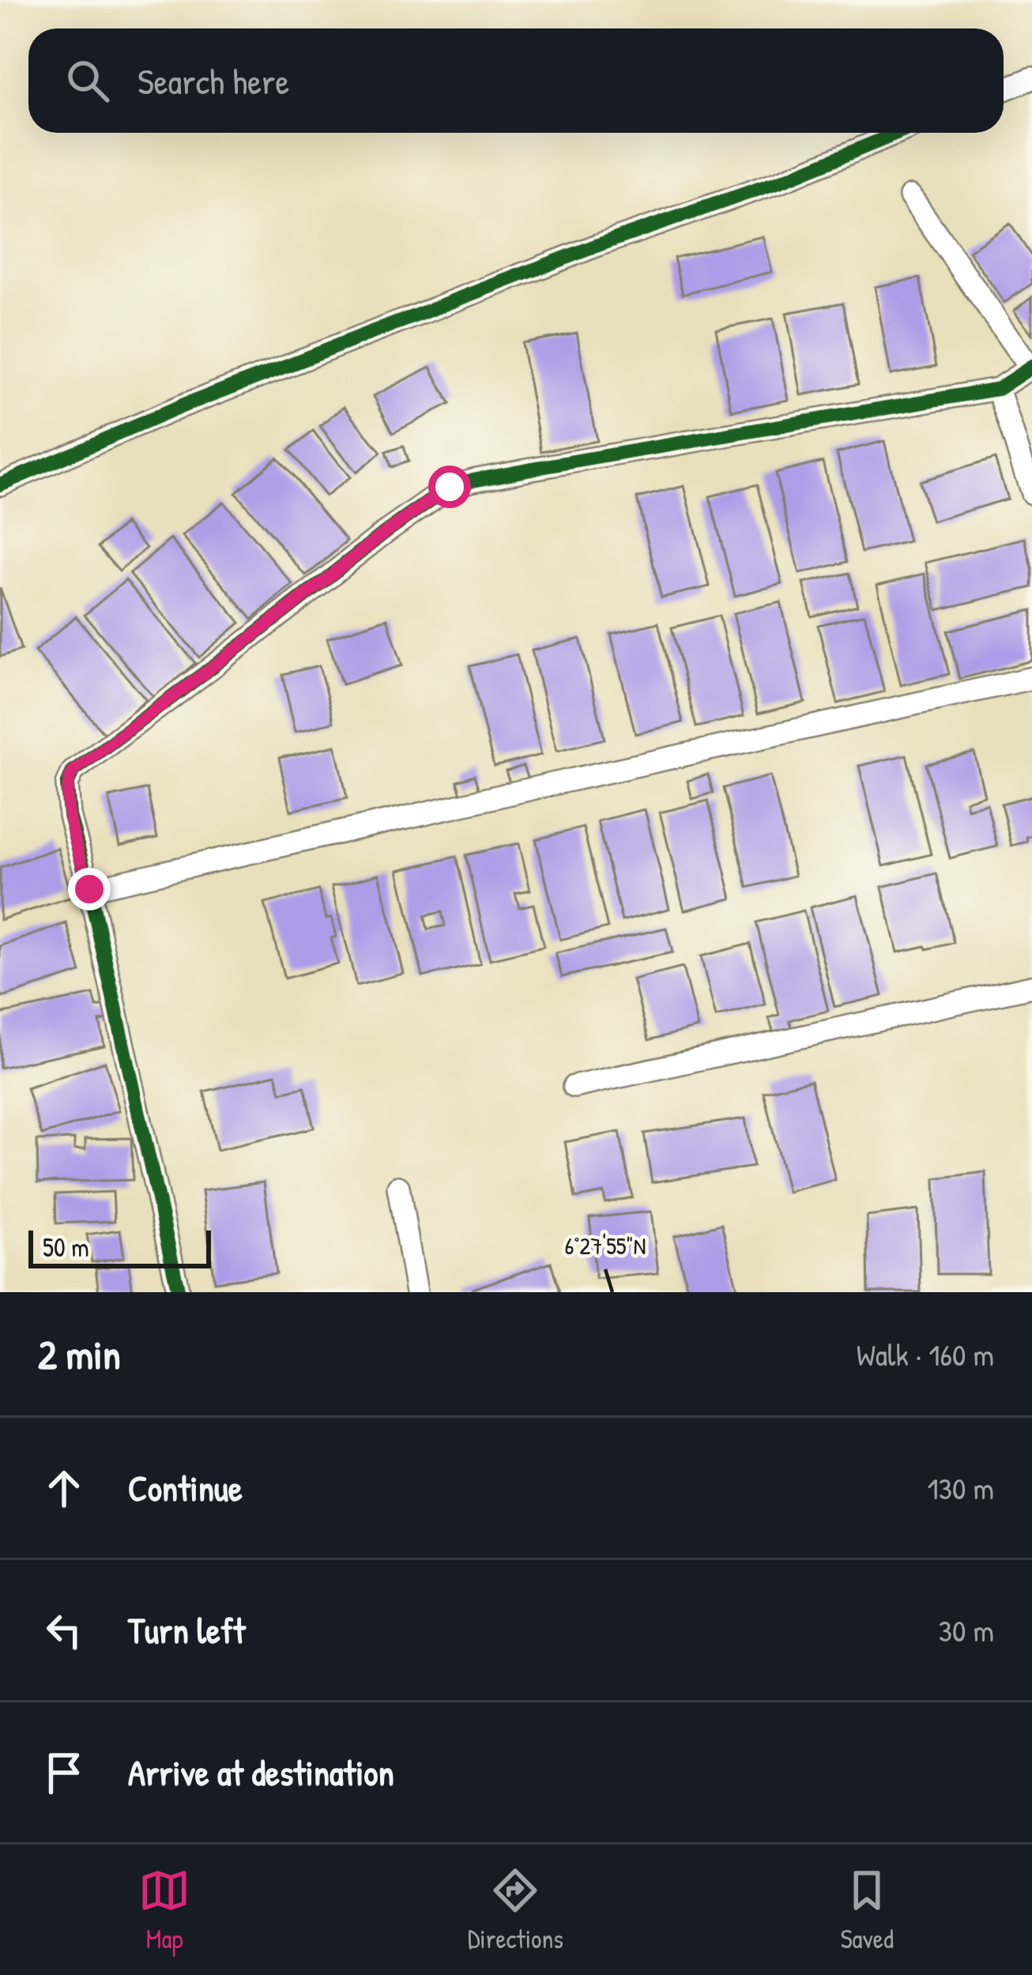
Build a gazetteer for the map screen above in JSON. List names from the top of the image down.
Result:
{
  "scale_bar": "50 m",
  "page": {
    "search": "Search here",
    "scale": "50 m",
    "heading": ["2 min", "Walk · 160 m"],
    "list": [
      ["Continue", "130 m"],
      ["Turn left", "30 m"],
      "Arrive at destination"
    ],
    "nav": ["Map", "Directions", "Saved"]
  },
  "coordinates": ["6°27'55\"N"]
}
